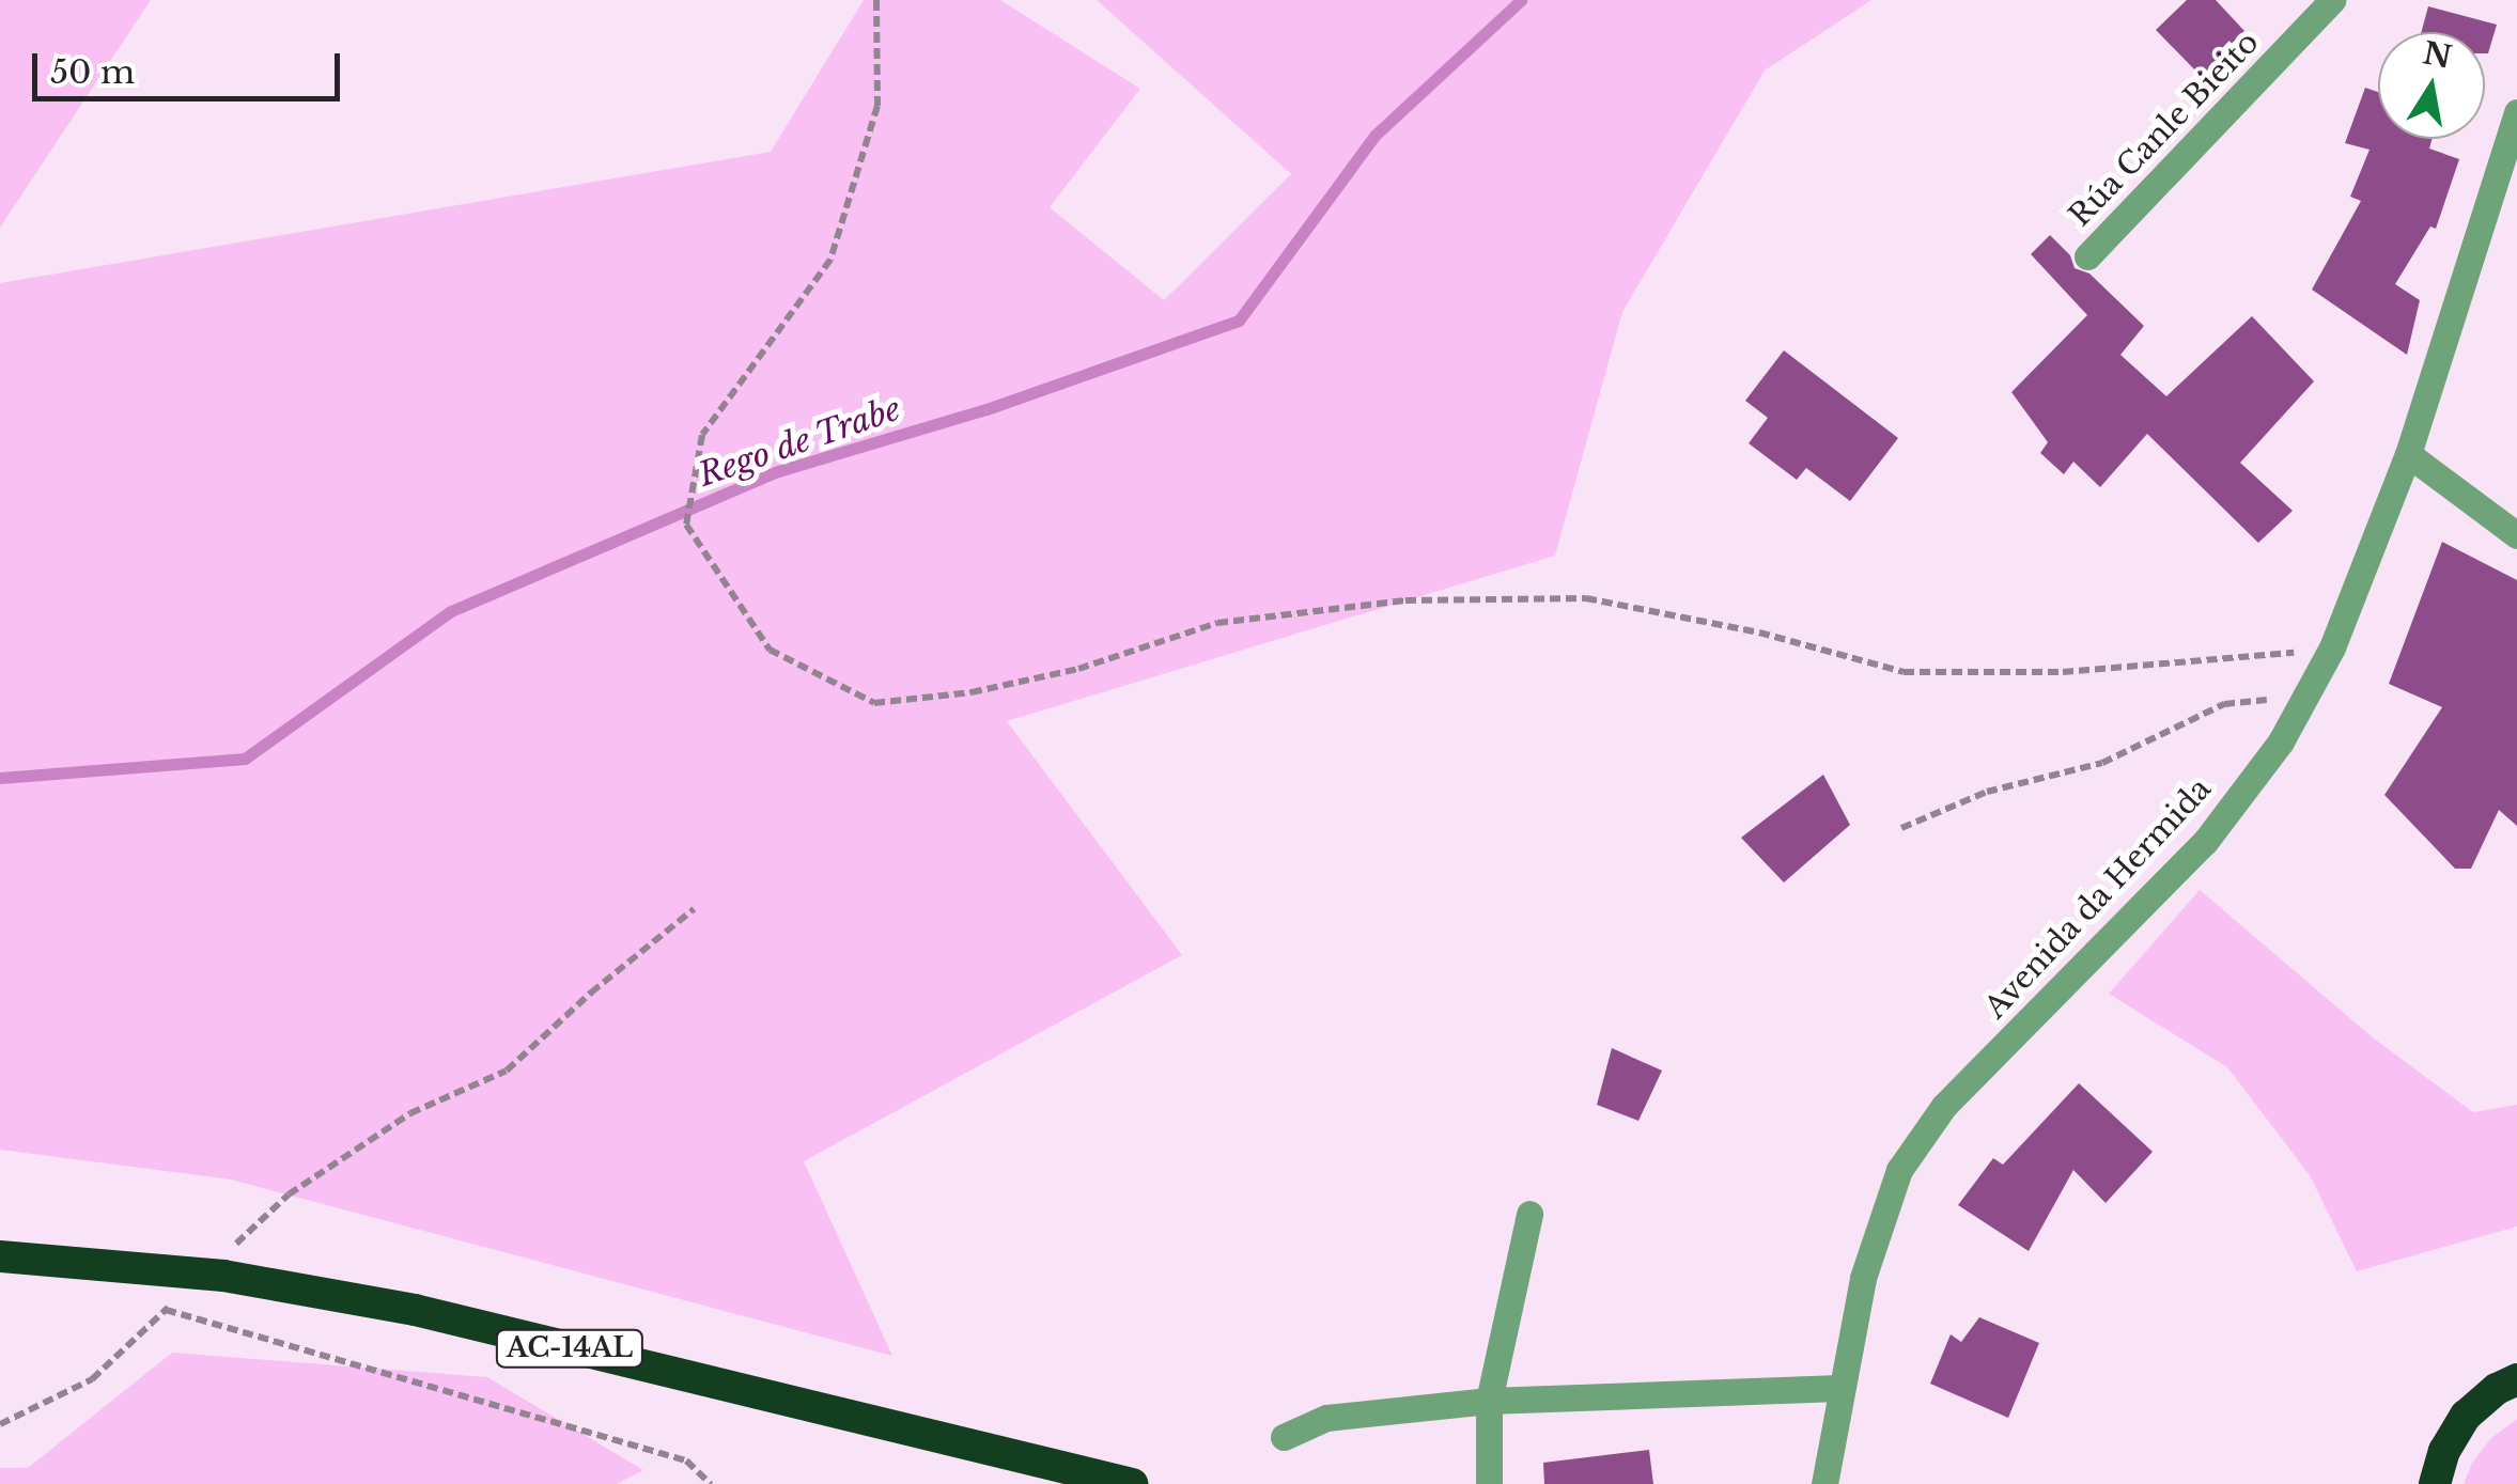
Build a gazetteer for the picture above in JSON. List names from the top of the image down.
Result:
{
  "streets": {
    "highway": ["AC-14AL"],
    "street": ["Rúa Canle Bieito", "Avenida da Hermida"]
  },
  "water": ["Rego de Trabe"],
  "scale_bar": "50 m",
  "north": "top"
}
